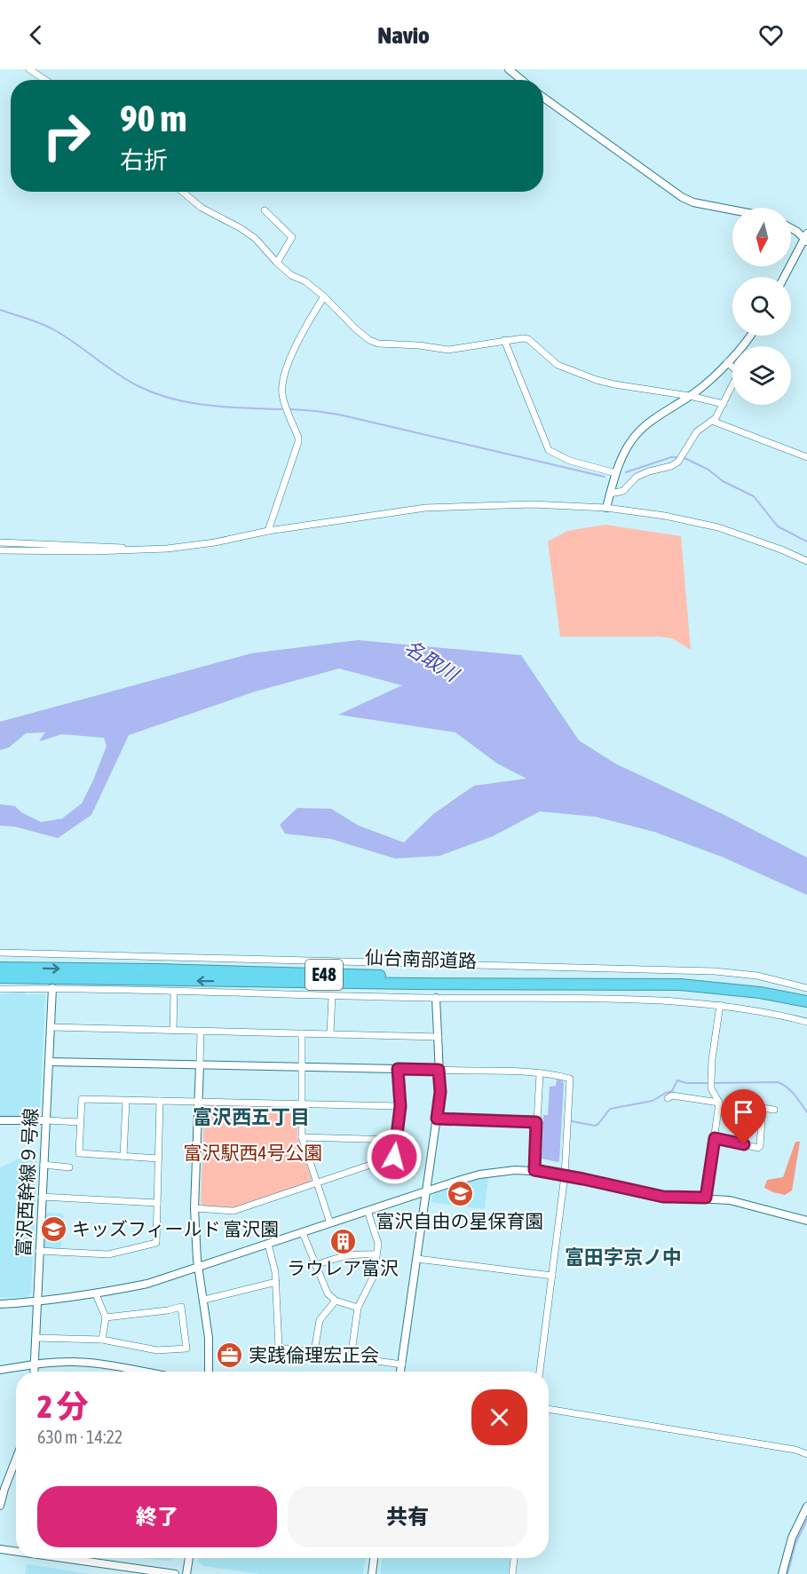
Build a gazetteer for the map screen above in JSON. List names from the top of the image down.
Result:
{
  "streets": {
    "highway": ["仙台南部道路", "E48"],
    "street": ["富沢西幹線９号線"]
  },
  "districts": ["富沢西五丁目", "富田字京ノ中"],
  "water": ["名取川"],
  "parks": ["富沢駅西4号公園"],
  "places": {
    "school or university": ["富沢自由の星保育園", "キッズフィールド 富沢園"],
    "building": ["ラウレア富沢"],
    "office": ["実践倫理宏正会"]
  },
  "north": "bottom",
  "page": {
    "header": "Navio",
    "turn": ["90 m", "右折"],
    "heading": ["2 分", "630 m · 14:22"],
    "buttons": ["終了", "共有"]
  }
}
